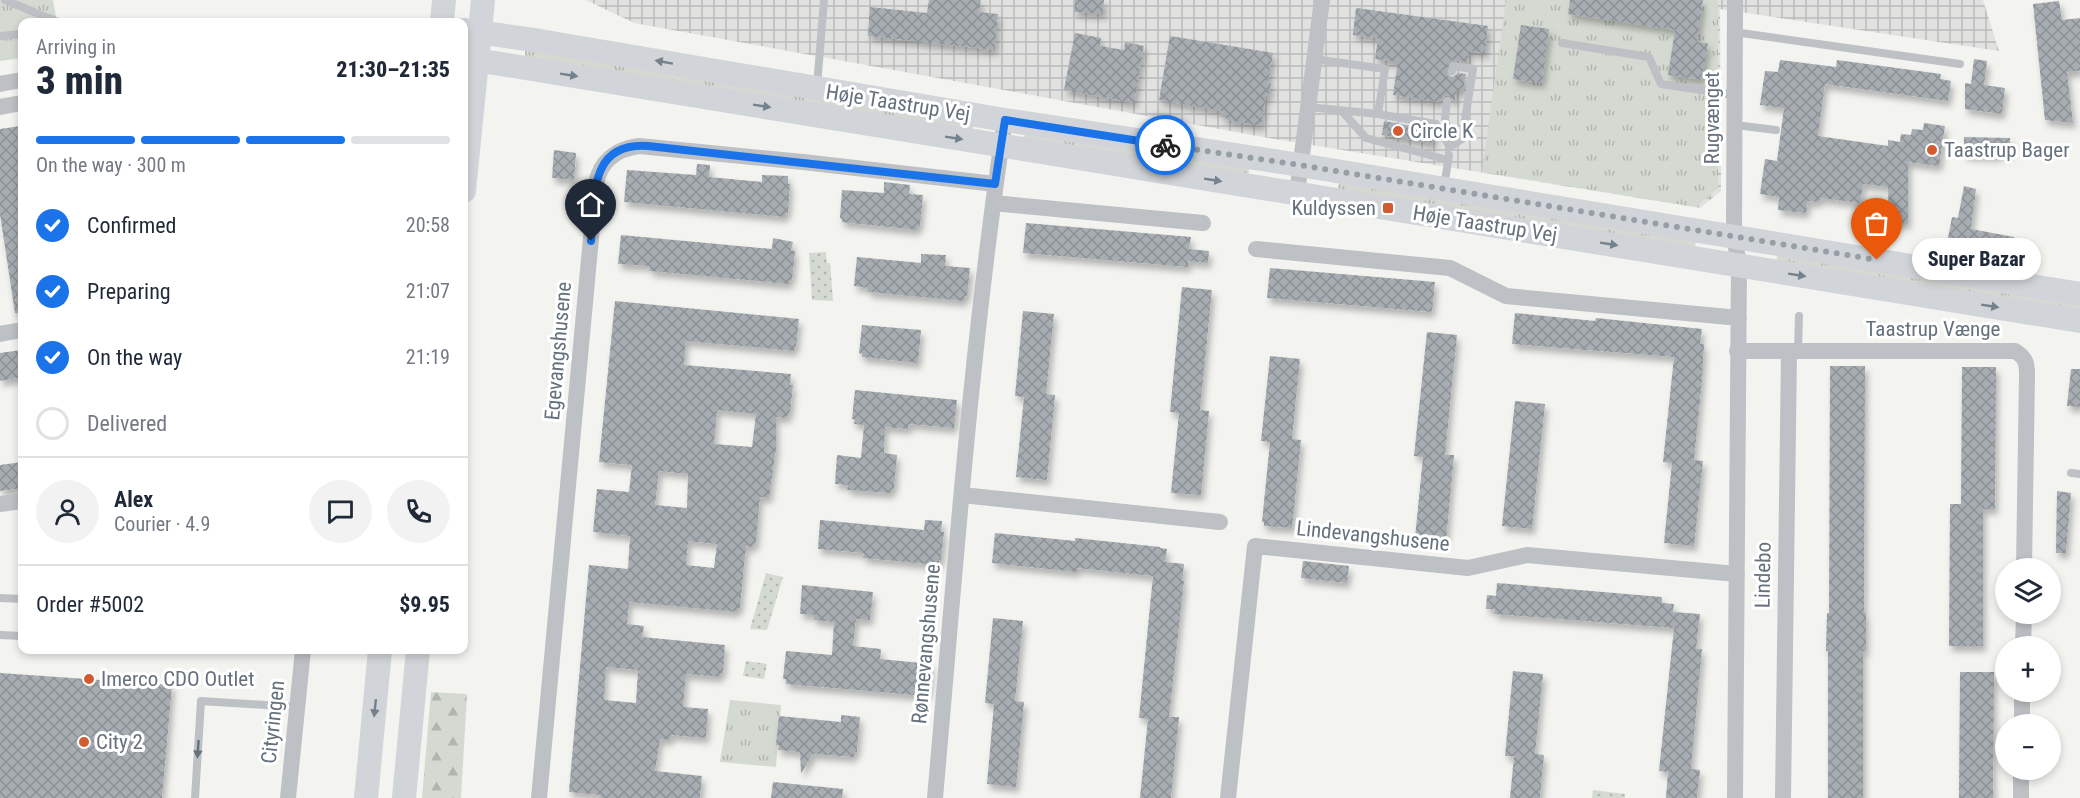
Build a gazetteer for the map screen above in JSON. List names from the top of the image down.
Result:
{
  "streets": {
    "street": [
      "Høje Taastrup Vej",
      "Rugvænget",
      "Taastrup Vænge",
      "Egevangshusene",
      "Lindevangshusene",
      "Lindebo",
      "Rønnevangshusene",
      "Cityringen"
    ]
  },
  "crossings": [
    ["Høje Taastrup Vej", "Rugvænget"],
    ["Høje Taastrup Vej", "Rønnevangshusene"],
    ["Taastrup Vænge", "Lindebo"],
    ["Egevangshusene", "Rønnevangshusene"]
  ],
  "places": {
    "other": [
      "Circle K",
      "Taastrup Bager",
      "Super Bazar",
      "Imerco CDO Outlet",
      "City 2"
    ],
    "transit": ["Kuldyssen"]
  },
  "page": {
    "heading": ["3 min", "Arriving in", "21:30–21:35"],
    "panel": [
      "Alex",
      "Courier · 4.9",
      "Order #5002",
      "$9.95"
    ],
    "bar": "On the way · 300 m",
    "list": [
      ["Confirmed", "20:58"],
      ["Preparing", "21:07"],
      ["On the way", "21:19"],
      "Delivered"
    ],
    "bubble": "Super Bazar",
    "map_buttons": ["+", "−"]
  }
}
